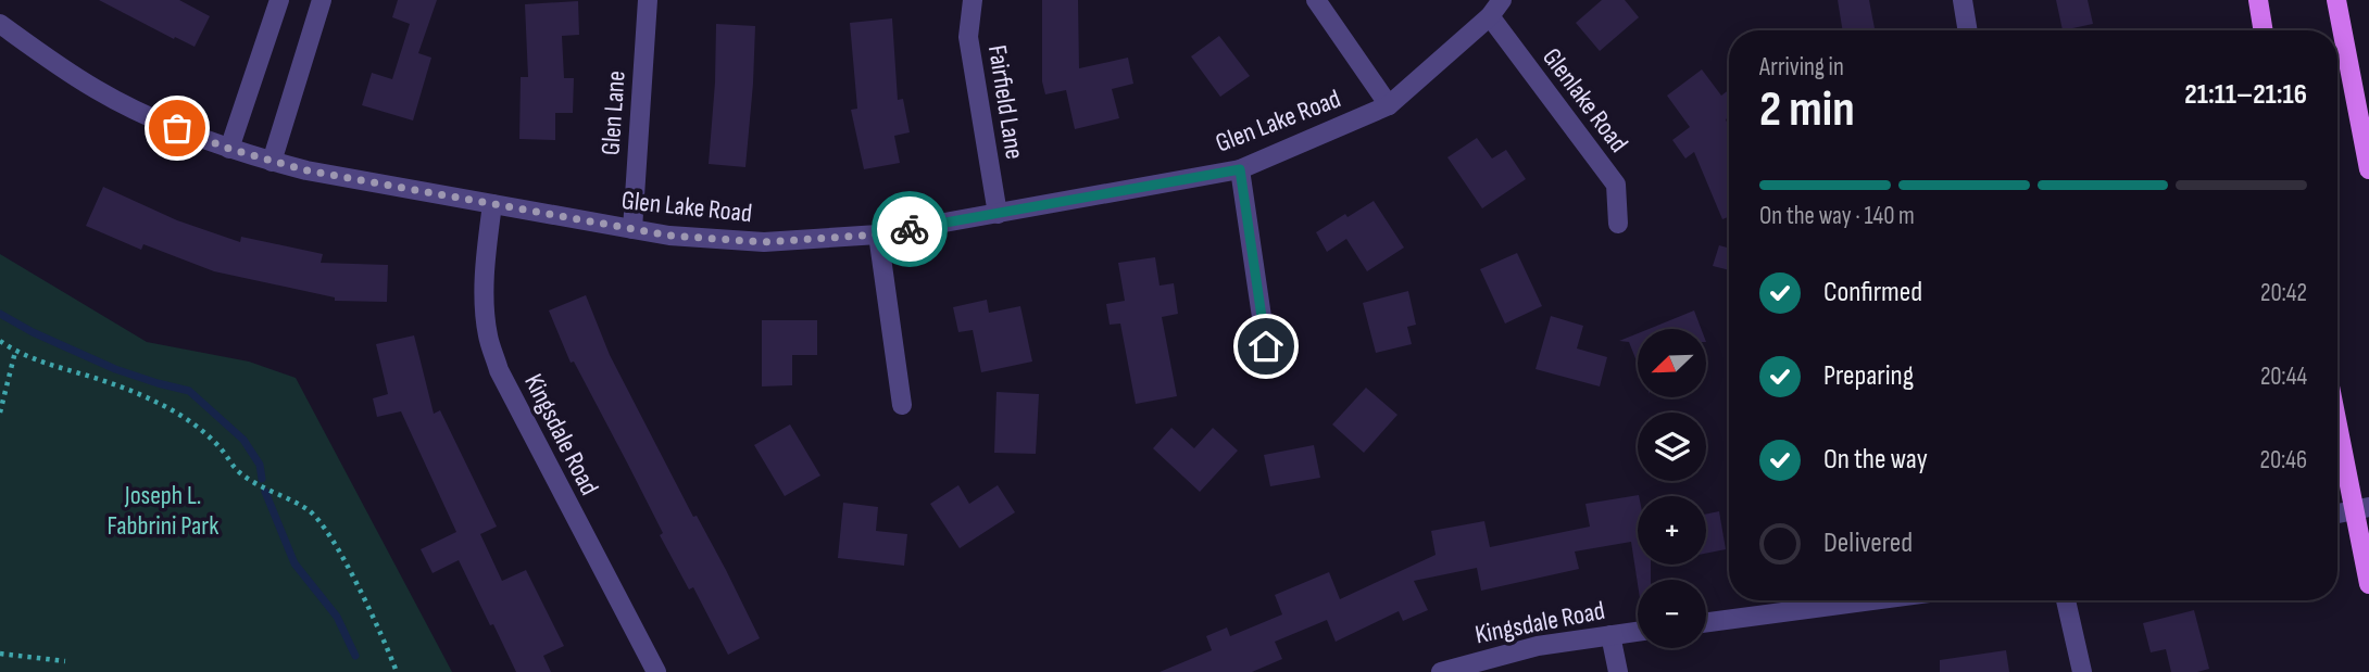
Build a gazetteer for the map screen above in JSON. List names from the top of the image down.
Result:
{
  "streets": {
    "street": [
      "Glenlake Road",
      "Fairfield Lane",
      "Glen Lane",
      "Glen Lake Road",
      "Kingsdale Road"
    ]
  },
  "crossings": [
    ["Glenlake Road", "Glen Lake Road"],
    ["Fairfield Lane", "Glen Lake Road"],
    ["Glen Lane", "Glen Lake Road"],
    ["Glen Lake Road", "Kingsdale Road"]
  ],
  "parks": ["Joseph L. Fabbrini Park"],
  "north": "bottom left",
  "page": {
    "heading": ["2 min", "Arriving in", "21:11–21:16"],
    "bar": "On the way · 140 m",
    "list": [
      ["Confirmed", "20:42"],
      ["Preparing", "20:44"],
      ["On the way", "20:46"],
      "Delivered"
    ],
    "map_buttons": ["+", "−"]
  }
}
